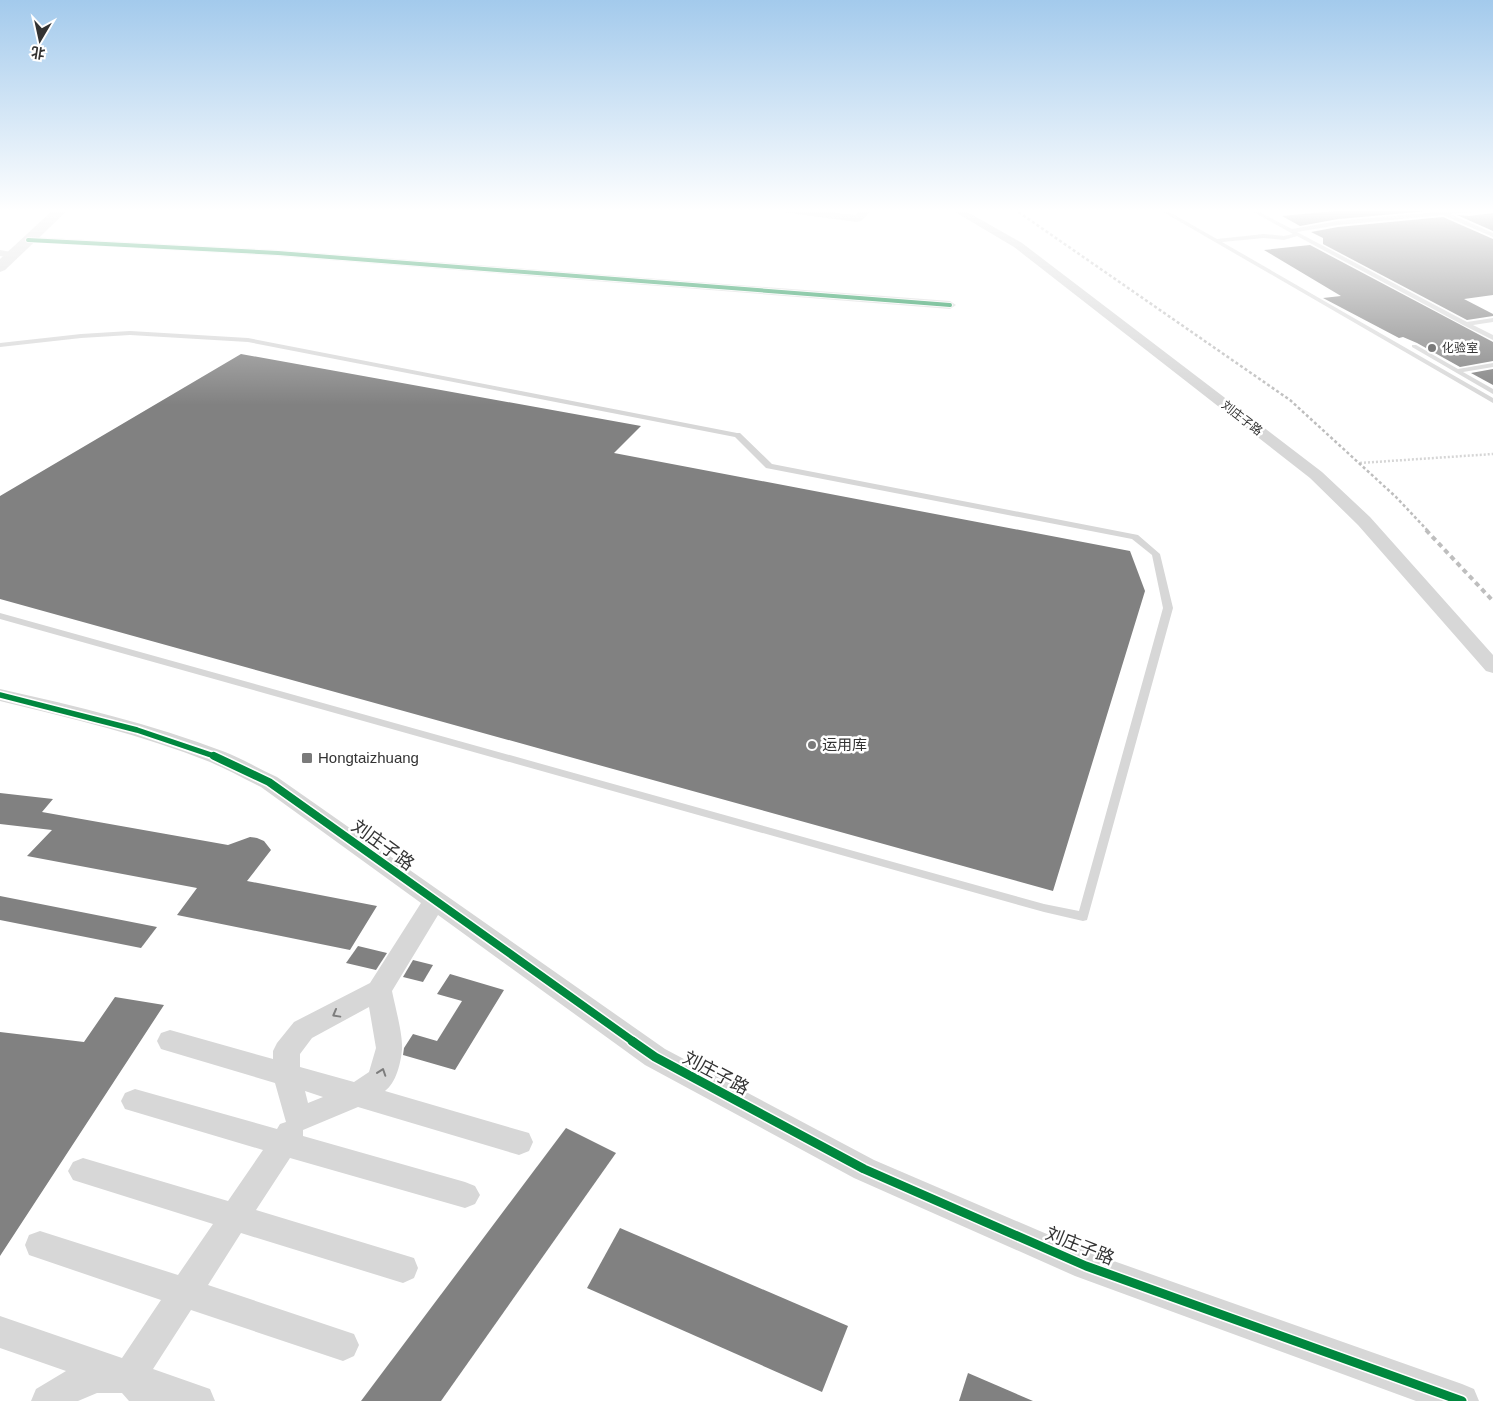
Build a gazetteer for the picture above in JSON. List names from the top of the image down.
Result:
{
  "streets": {
    "street": ["刘庄子路"]
  },
  "places": {
    "other": ["化验室", "运用库"],
    "transit": ["Hongtaizhuang"]
  },
  "north": "bottom"
}
